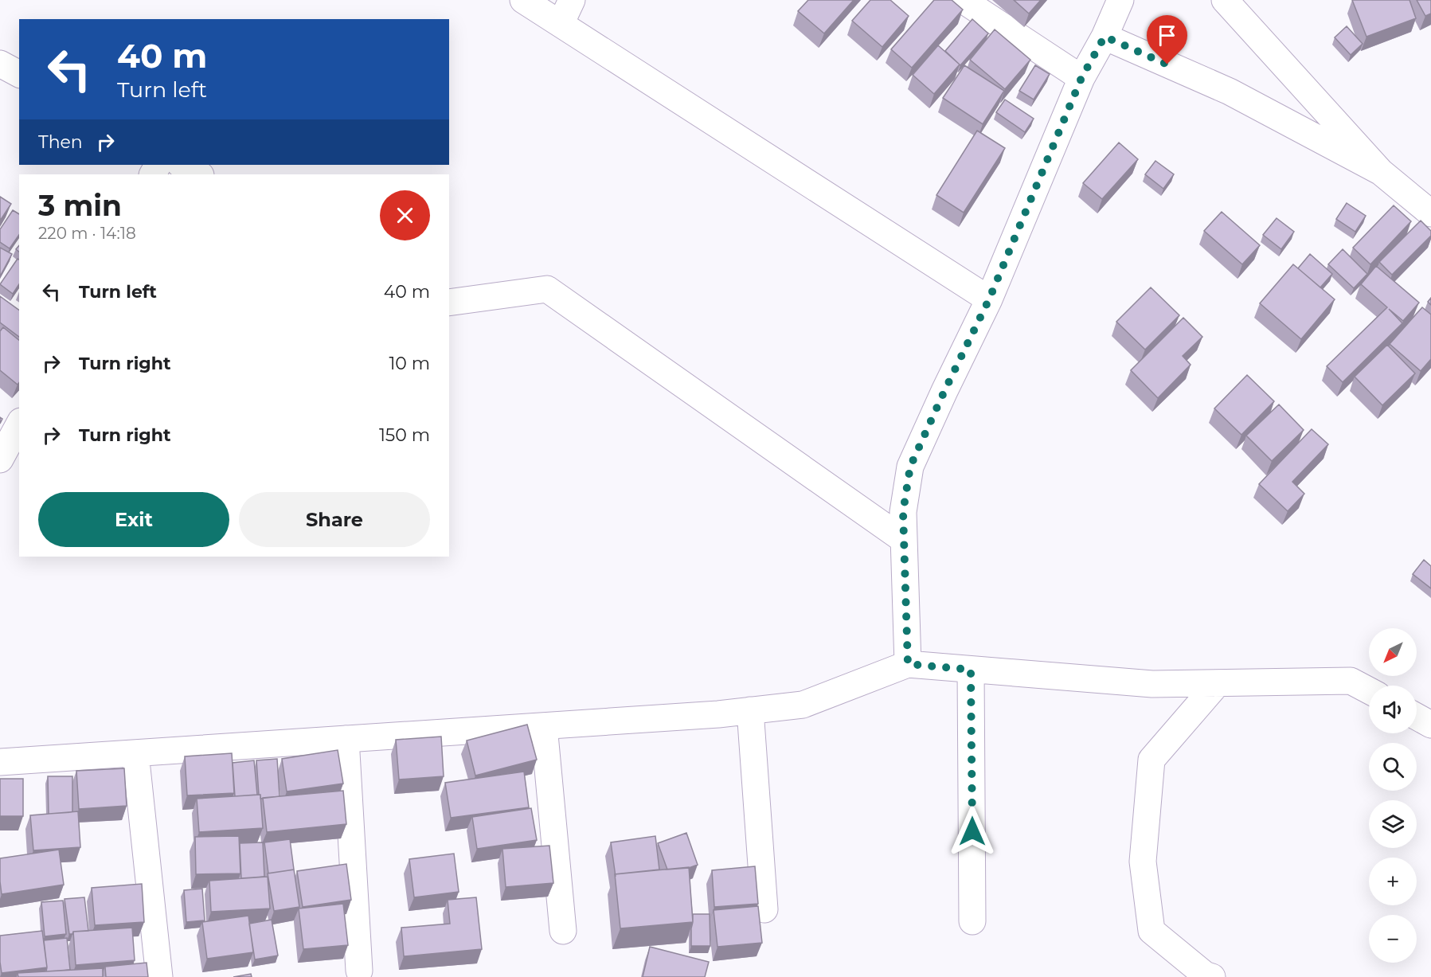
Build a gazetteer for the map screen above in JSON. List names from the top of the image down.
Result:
{
  "north": "bottom left",
  "page": {
    "turn": ["40 m", "Turn left"],
    "then": "Then",
    "heading": ["3 min", "220 m · 14:18"],
    "list": [
      {
        "name": "Turn left",
        "value": "40 m"
      },
      {
        "name": "Turn right",
        "value": "10 m"
      },
      {
        "name": "Turn right",
        "value": "150 m"
      }
    ],
    "buttons": ["Exit", "Share"],
    "map_buttons": ["+", "−"]
  }
}
